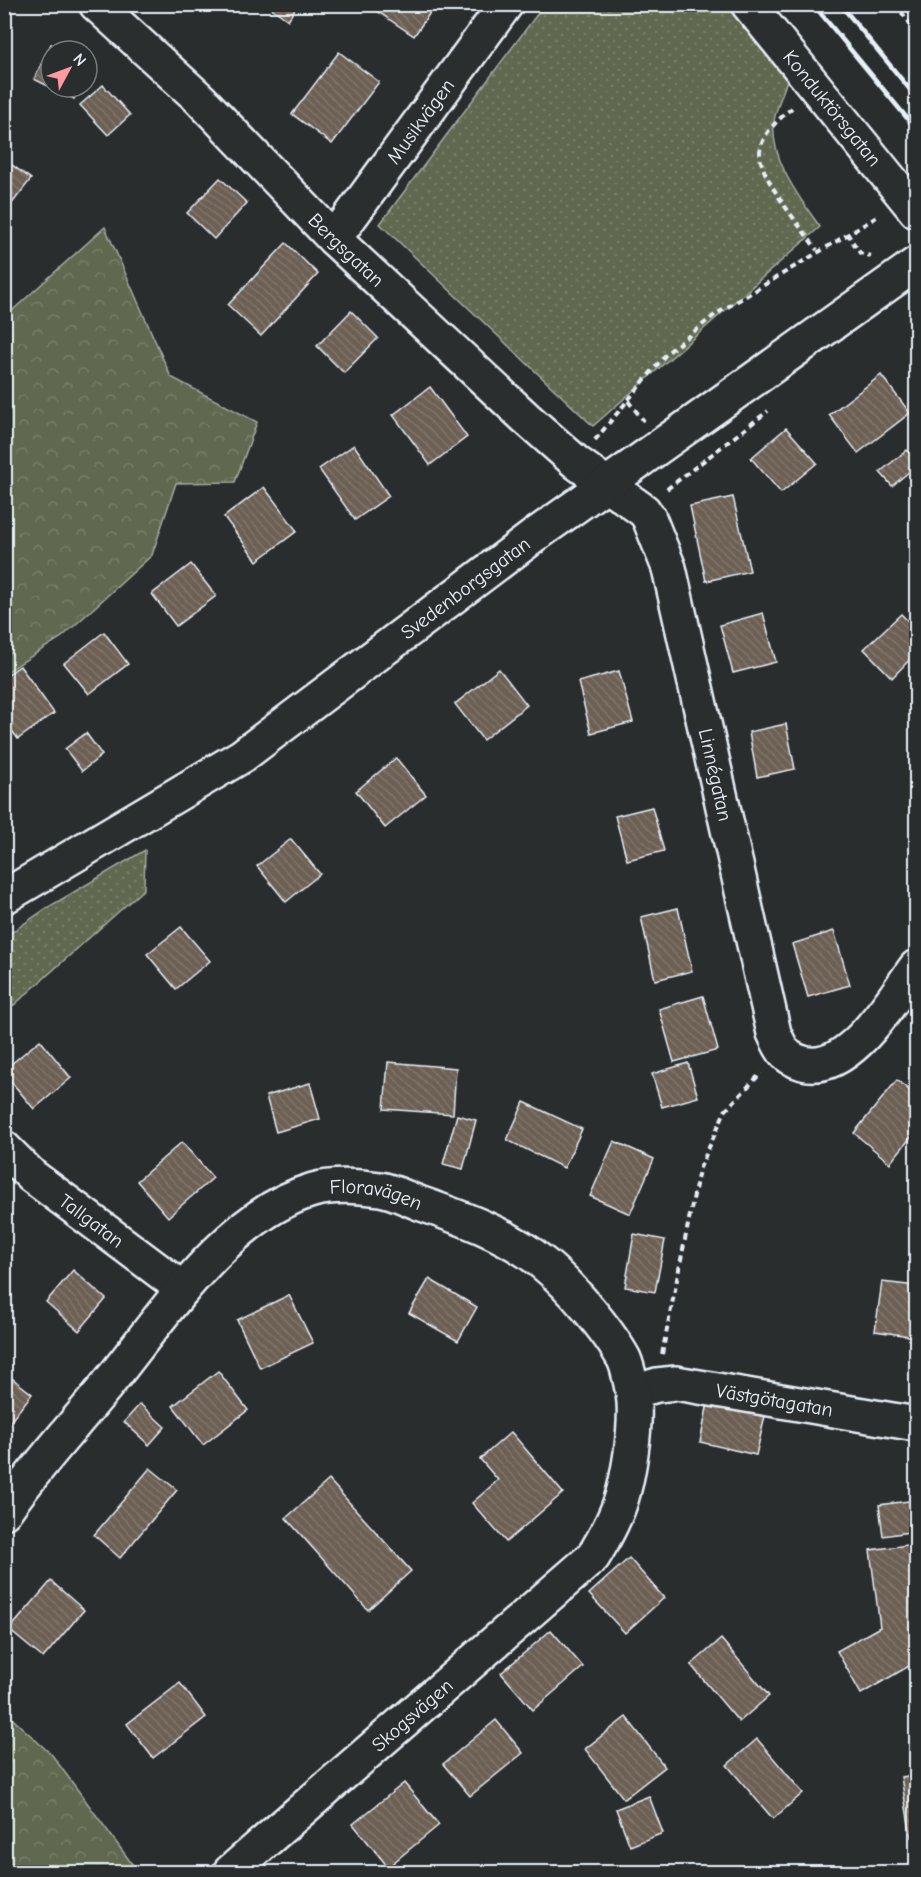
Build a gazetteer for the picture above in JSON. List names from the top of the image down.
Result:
{
  "streets": {
    "street": [
      "Konduktörsgatan",
      "Musikvägen",
      "Bergsgatan",
      "Svedenborgsgatan",
      "Linnégatan",
      "Floravägen",
      "Tallgatan",
      "Västgötagatan",
      "Skogsvägen"
    ]
  },
  "crossings": [
    ["Musikvägen", "Bergsgatan"],
    ["Bergsgatan", "Svedenborgsgatan"],
    ["Bergsgatan", "Linnégatan"],
    ["Svedenborgsgatan", "Linnégatan"],
    ["Floravägen", "Tallgatan"],
    ["Floravägen", "Västgötagatan"],
    ["Floravägen", "Skogsvägen"]
  ],
  "north": "top right"
}
